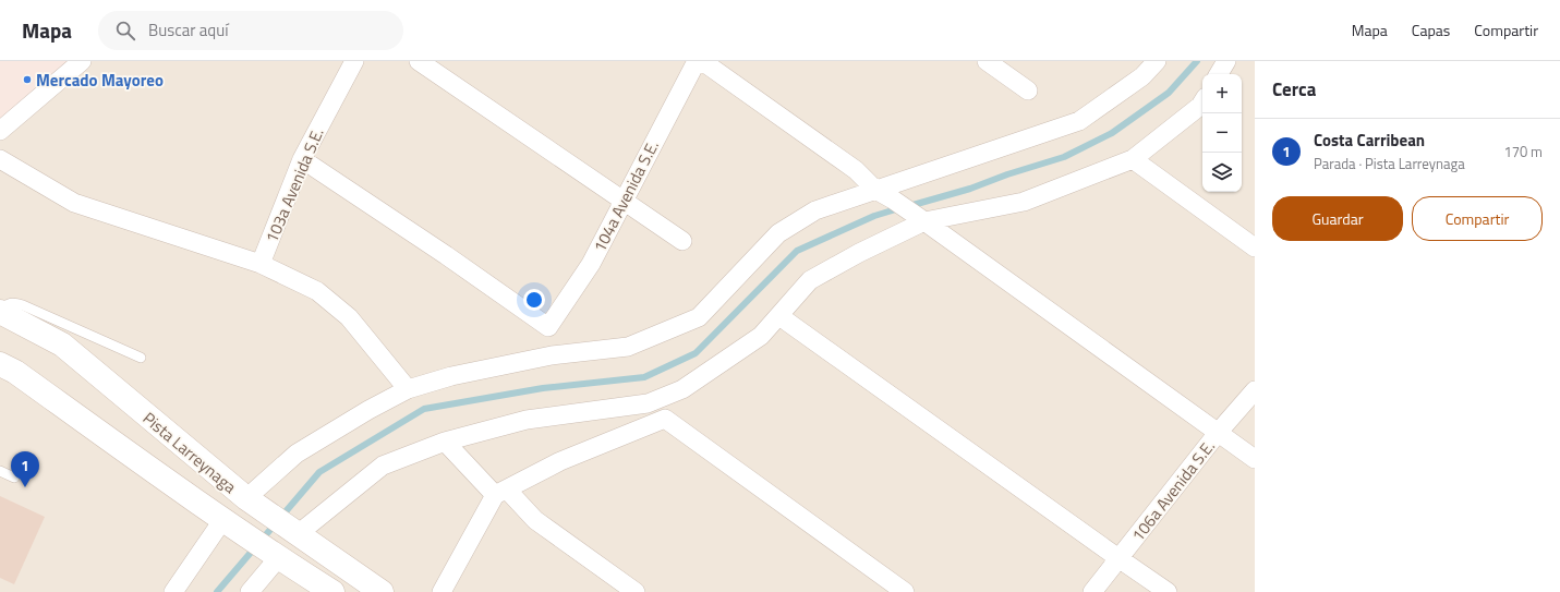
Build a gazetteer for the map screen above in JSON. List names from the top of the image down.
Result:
{
  "streets": {
    "main road": ["Pista Larreynaga"],
    "street": ["103a Avenida S.E.", "104a Avenida S.E.", "106a Avenida S.E."]
  },
  "crossings": [
    ["103a Avenida S.E.", "104a Avenida S.E."]
  ],
  "places": ["Mercado Mayoreo"],
  "page": {
    "header": "Mapa",
    "search": "Buscar aquí",
    "nav": ["Mapa", "Capas", "Compartir"],
    "heading": "Cerca",
    "map_buttons": ["+", "−"],
    "list": [
      {
        "mark": "1",
        "name": "Costa Carribean",
        "note": "Parada · Pista Larreynaga",
        "value": "170 m"
      }
    ],
    "buttons": ["Guardar", "Compartir"],
    "pins": "1"
  }
}
